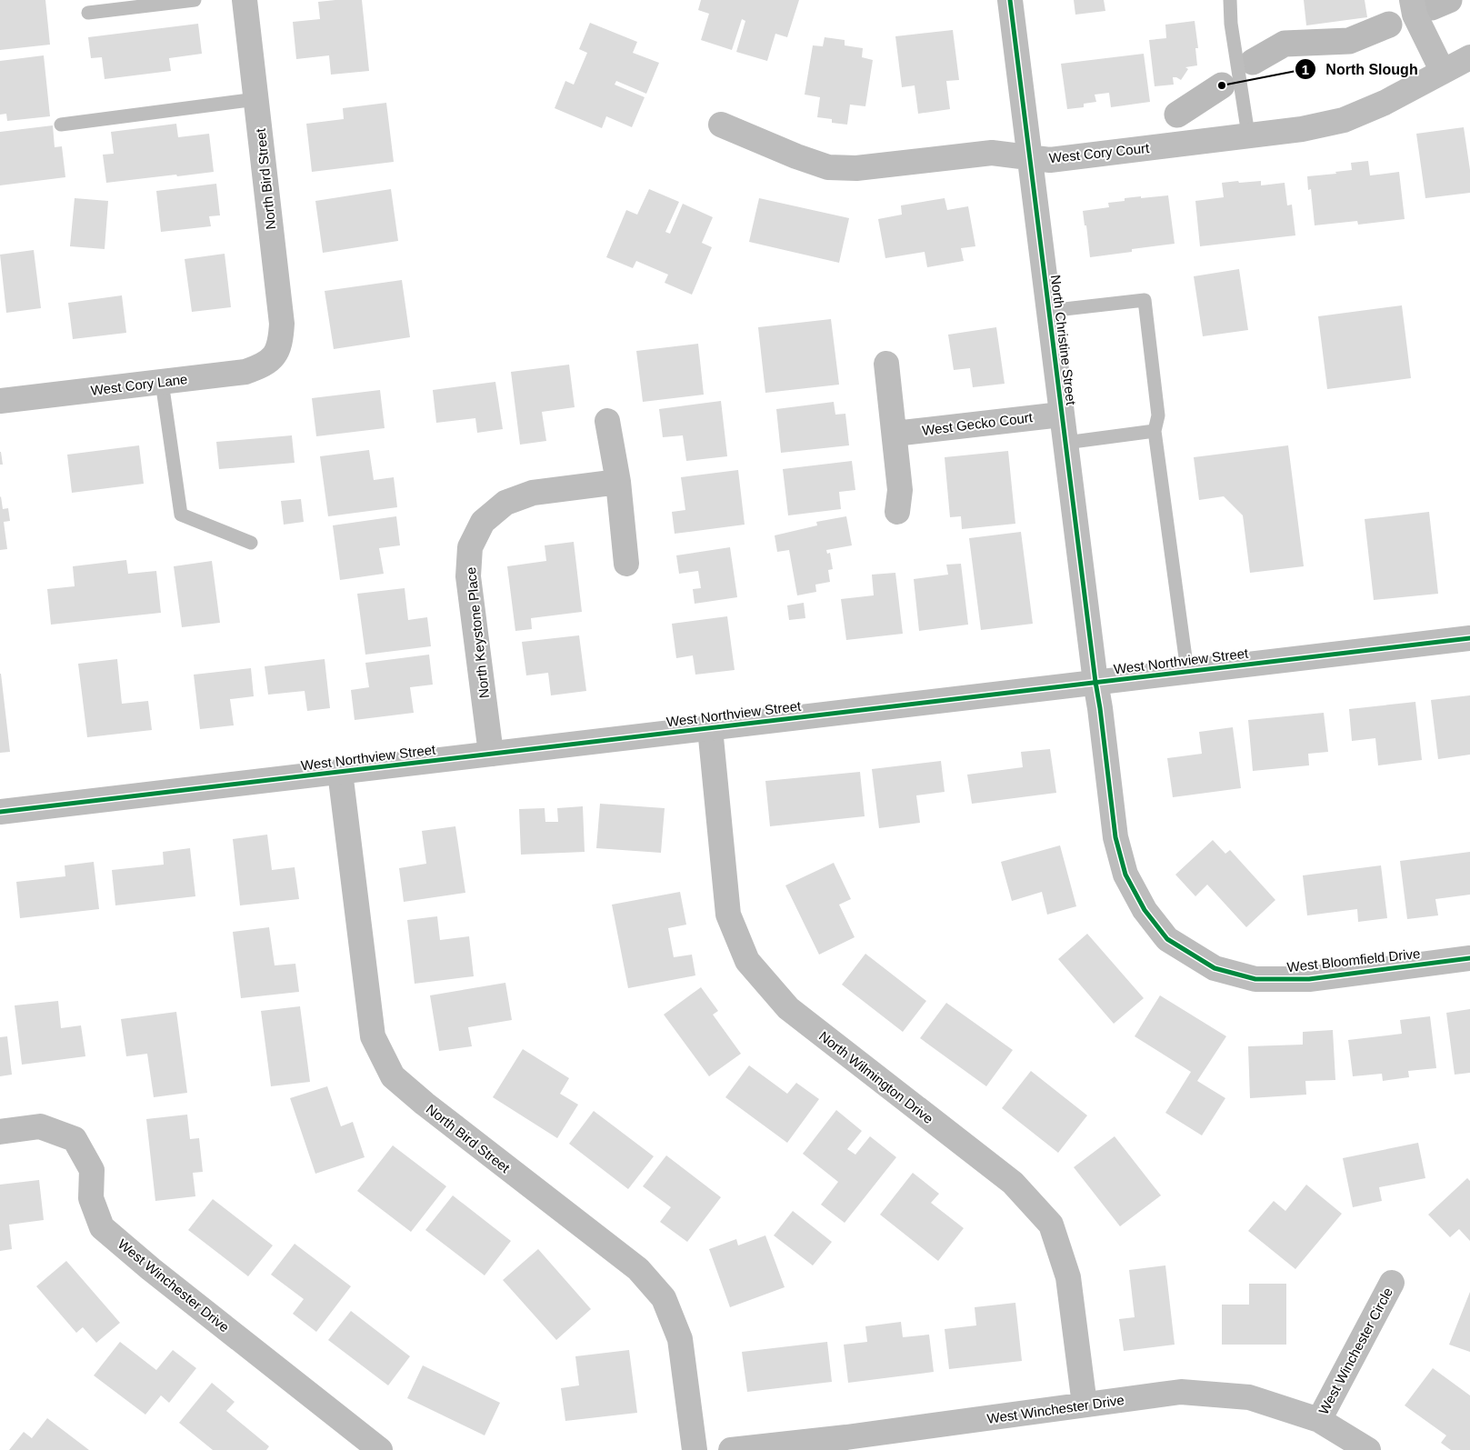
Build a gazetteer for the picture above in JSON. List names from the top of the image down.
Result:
{
  "streets": {
    "street": [
      "West Cory Court",
      "North Bird Street",
      "North Christine Street",
      "West Cory Lane",
      "West Gecko Court",
      "North Keystone Place",
      "West Northview Street",
      "West Bloomfield Drive",
      "North Wilmington Drive",
      "West Winchester Drive",
      "West Winchester Circle"
    ]
  },
  "crossings": [
    ["West Cory Court", "North Christine Street"],
    ["North Bird Street", "West Cory Lane"],
    ["North Bird Street", "West Northview Street"],
    ["North Christine Street", "West Gecko Court"],
    ["North Christine Street", "West Northview Street"],
    ["North Christine Street", "West Bloomfield Drive"],
    ["North Keystone Place", "West Northview Street"],
    ["West Northview Street", "West Bloomfield Drive"],
    ["West Northview Street", "North Wilmington Drive"],
    ["North Wilmington Drive", "West Winchester Drive"],
    ["West Winchester Drive", "West Winchester Circle"]
  ],
  "places": ["North Slough"]
}
